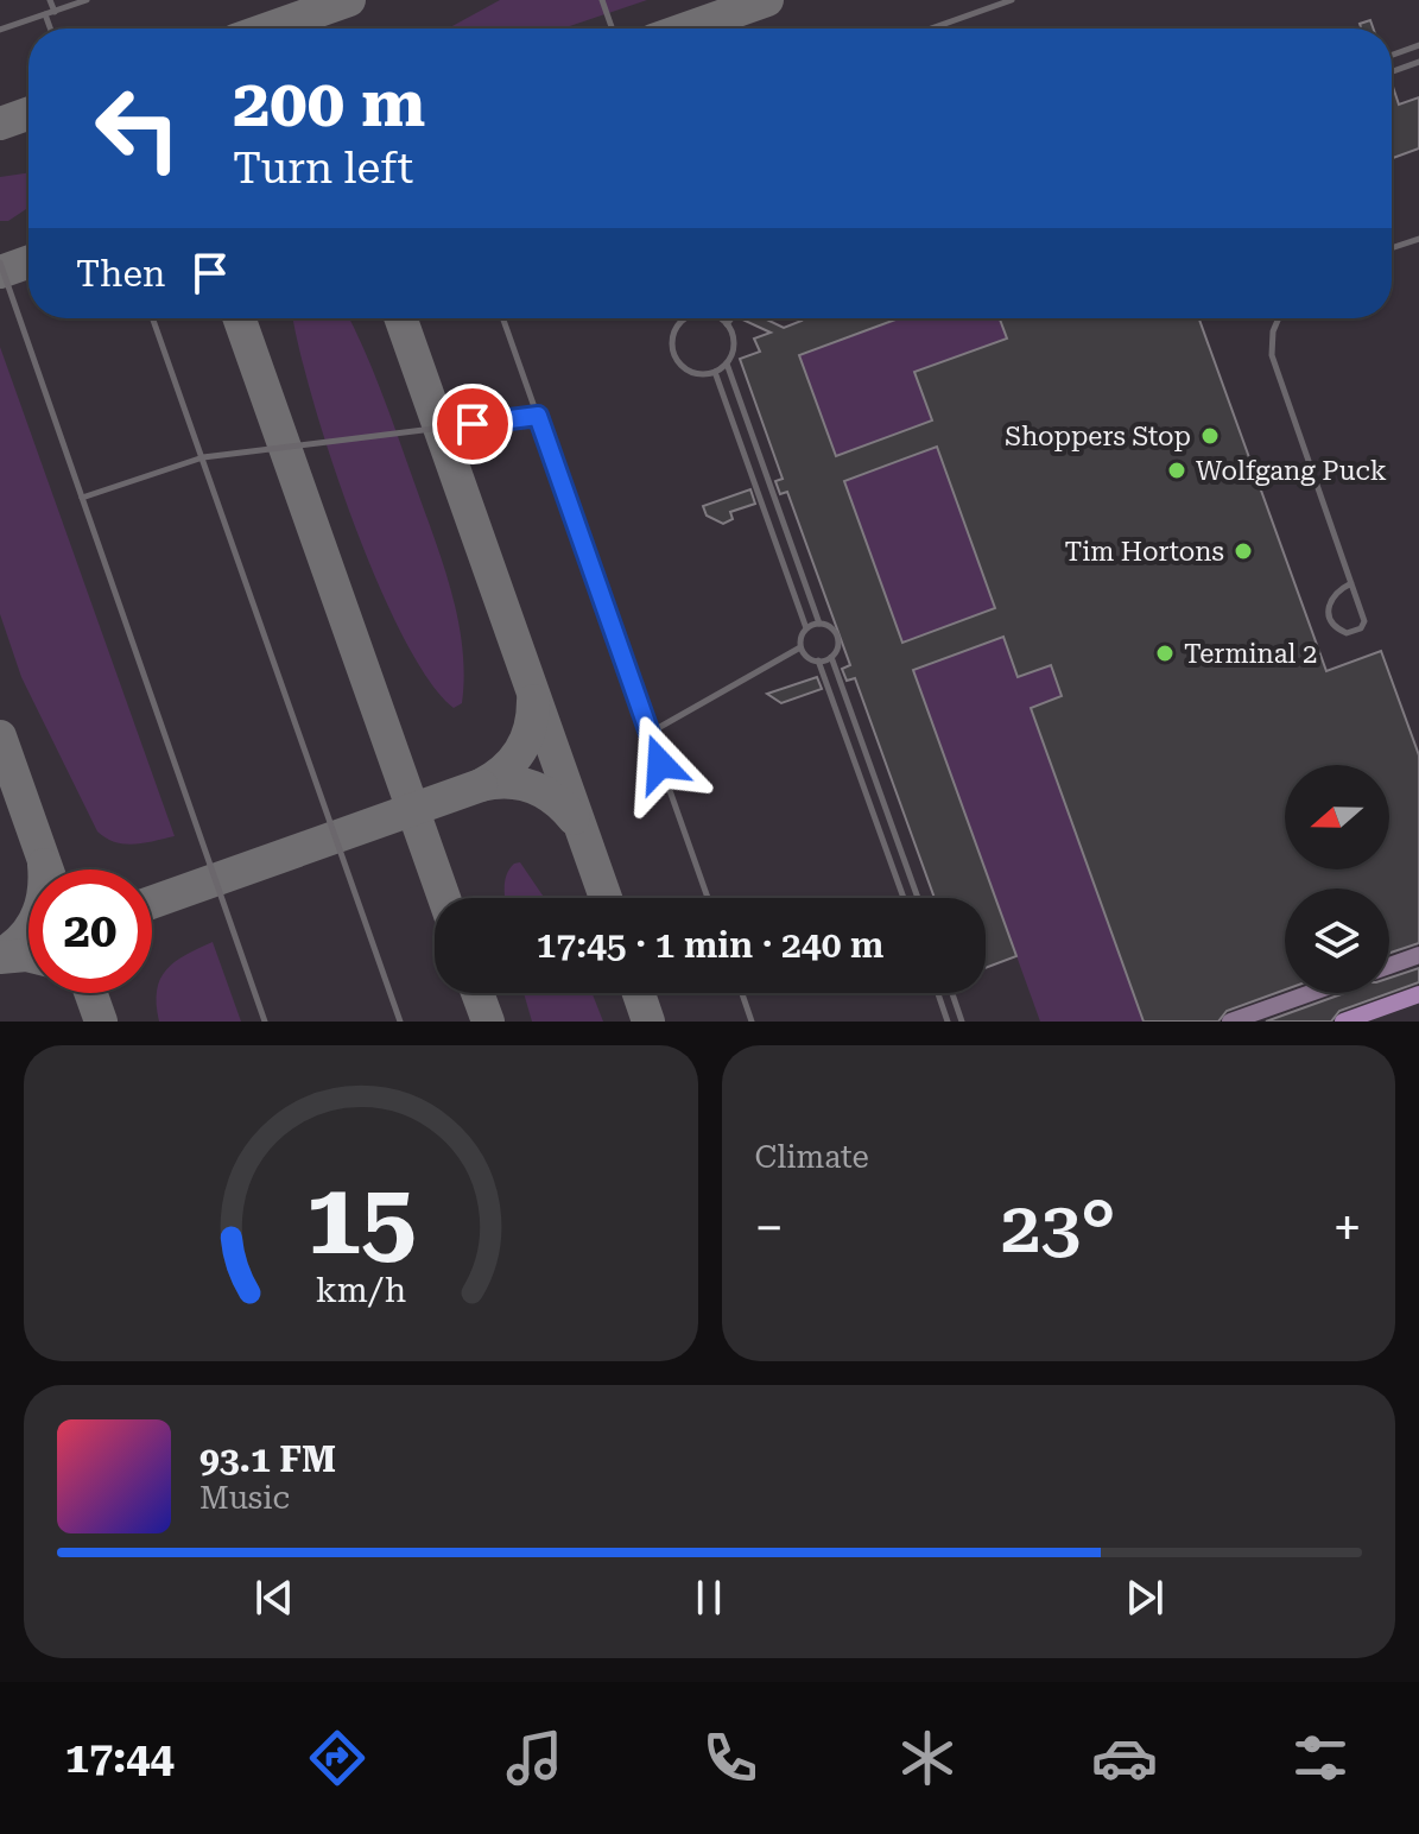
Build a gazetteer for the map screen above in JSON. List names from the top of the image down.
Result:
{
  "places": [
    "Shoppers Stop",
    "Wolfgang Puck",
    "Tim Hortons",
    "Terminal 2"
  ],
  "north": "left",
  "page": {
    "turn": ["200 m", "Turn left"],
    "then": "Then",
    "limit": "20",
    "trip": "17:45 · 1 min · 240 m",
    "tile": "Climate",
    "heat": ["−", "23°", "+"],
    "song": ["93.1 FM", "Music"],
    "tabs": "17:44",
    "gauge": ["15", "km/h"]
  }
}
